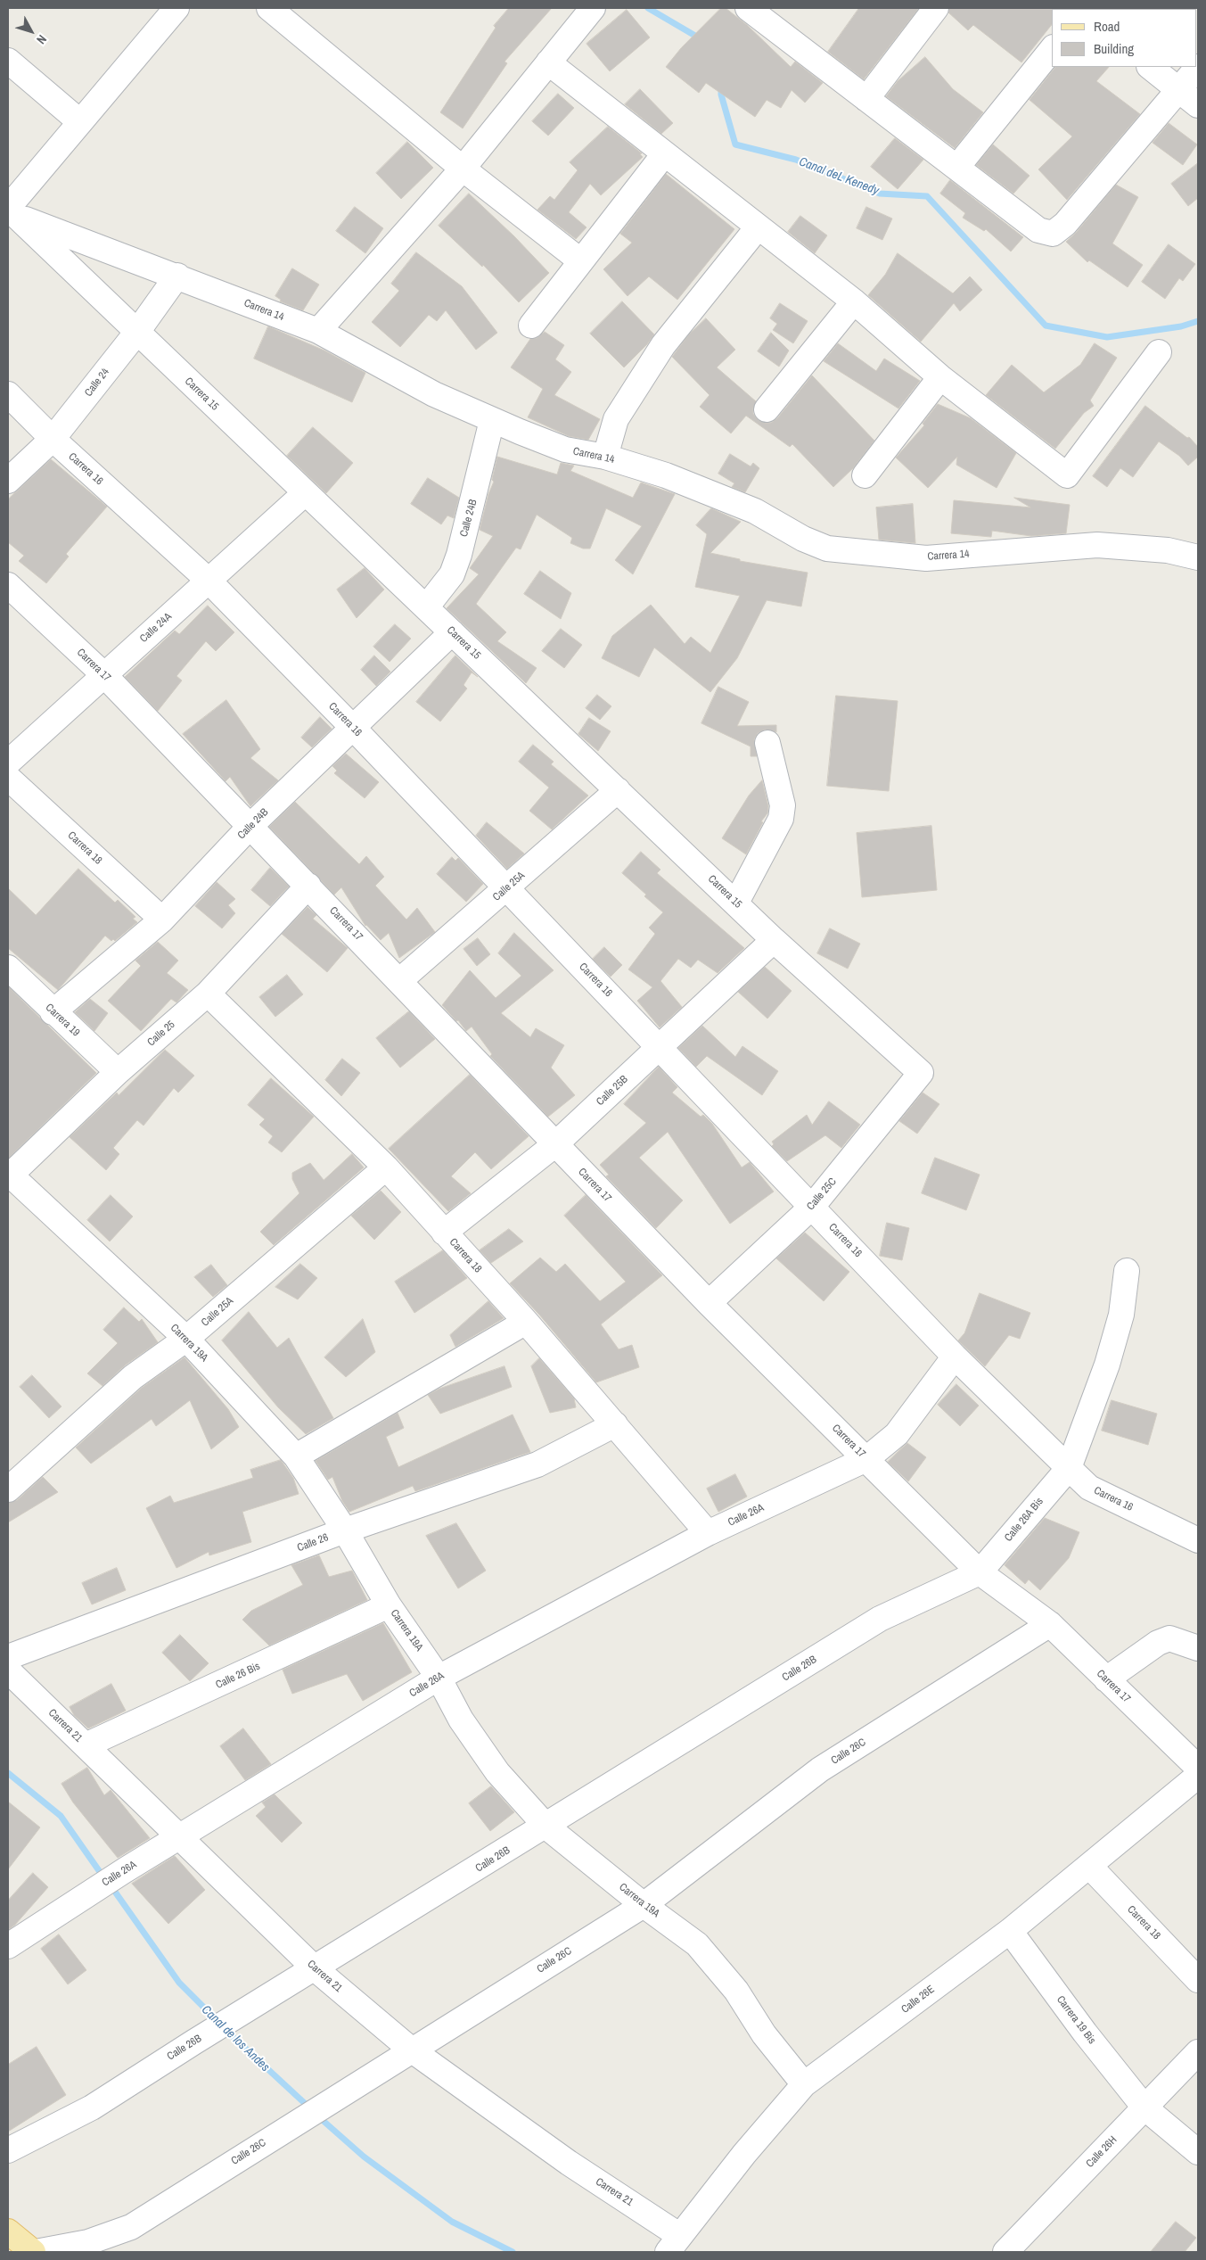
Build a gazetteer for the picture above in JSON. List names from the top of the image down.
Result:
{
  "streets": {
    "street": [
      "Carrera 14",
      "Calle 24",
      "Carrera 15",
      "Carrera 16",
      "Calle 24B",
      "Calle 24A",
      "Carrera 17",
      "Carrera 18",
      "Calle 25A",
      "Carrera 19",
      "Calle 25",
      "Calle 25B",
      "Calle 25C",
      "Carrera 19A",
      "Calle 26A",
      "Calle 26A Bis",
      "Calle 26",
      "Calle 26B",
      "Calle 26 Bis",
      "Carrera 21",
      "Calle 26C",
      "Calle 26E",
      "Carrera 19 Bis",
      "Calle 26H"
    ]
  },
  "crossings": [
    ["Carrera 14", "Calle 24"],
    ["Carrera 14", "Carrera 15"],
    ["Carrera 14", "Calle 24B"],
    ["Calle 24", "Carrera 15"],
    ["Calle 24", "Carrera 16"],
    ["Carrera 15", "Calle 24B"],
    ["Carrera 15", "Calle 24A"],
    ["Carrera 15", "Calle 25A"],
    ["Carrera 15", "Calle 25B"],
    ["Carrera 15", "Calle 25C"],
    ["Carrera 16", "Calle 24B"],
    ["Carrera 16", "Calle 24A"],
    ["Carrera 16", "Calle 25A"],
    ["Carrera 16", "Calle 25B"],
    ["Carrera 16", "Calle 25C"],
    ["Carrera 16", "Calle 26A"],
    ["Carrera 16", "Calle 26A Bis"],
    ["Calle 24B", "Carrera 17"],
    ["Calle 24B", "Carrera 18"],
    ["Calle 24B", "Carrera 19"],
    ["Calle 24A", "Carrera 17"],
    ["Carrera 17", "Calle 25A"],
    ["Carrera 17", "Calle 25"],
    ["Carrera 17", "Calle 25B"],
    ["Carrera 17", "Calle 25C"],
    ["Carrera 17", "Calle 26A"],
    ["Carrera 17", "Calle 26A Bis"],
    ["Carrera 17", "Calle 26B"],
    ["Carrera 17", "Calle 26C"],
    ["Carrera 18", "Calle 25A"],
    ["Carrera 18", "Calle 25"],
    ["Carrera 18", "Calle 25B"],
    ["Carrera 18", "Calle 26A"],
    ["Carrera 18", "Calle 26"],
    ["Carrera 18", "Calle 26E"],
    ["Calle 25A", "Carrera 19A"],
    ["Carrera 19", "Calle 25"],
    ["Calle 25", "Carrera 19A"],
    ["Carrera 19A", "Calle 26A"],
    ["Carrera 19A", "Calle 26"],
    ["Carrera 19A", "Calle 26B"],
    ["Carrera 19A", "Calle 26 Bis"],
    ["Carrera 19A", "Calle 26C"],
    ["Carrera 19A", "Calle 26E"],
    ["Calle 26A", "Carrera 21"],
    ["Calle 26A Bis", "Calle 26B"],
    ["Calle 26B", "Carrera 21"],
    ["Calle 26 Bis", "Carrera 21"],
    ["Carrera 21", "Calle 26C"],
    ["Carrera 21", "Calle 26E"],
    ["Calle 26E", "Carrera 19 Bis"],
    ["Carrera 19 Bis", "Calle 26H"]
  ],
  "water": ["Canal deL Kenedy", "Canal de los Andes"],
  "legend": ["Road", "Building"],
  "north": "bottom right"
}
